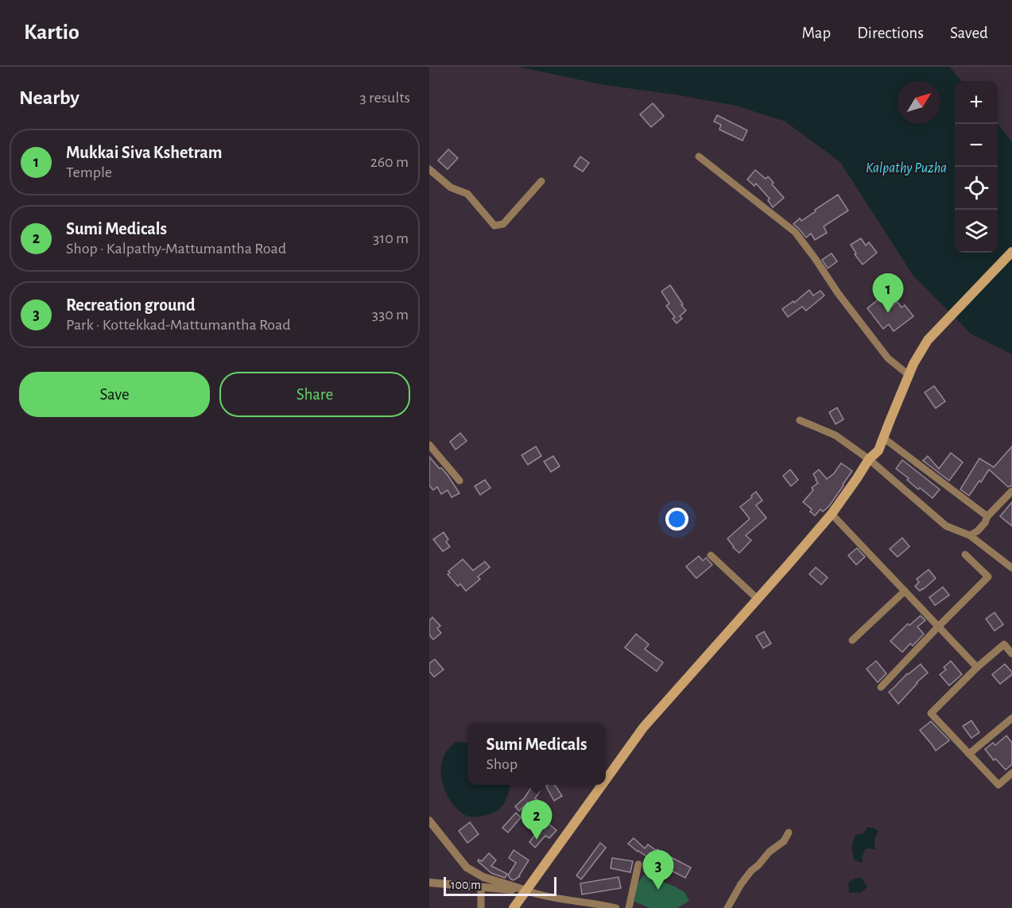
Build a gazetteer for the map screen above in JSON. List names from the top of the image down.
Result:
{
  "water": ["Kalpathy Puzha"],
  "scale_bar": "100 m",
  "north": "top right",
  "page": {
    "header": "Kartio",
    "nav": ["Map", "Directions", "Saved"],
    "heading": ["Nearby", "3 results"],
    "map_buttons": ["+", "−"],
    "list": [
      {
        "mark": "1",
        "name": "Mukkai Siva Kshetram",
        "note": "Temple",
        "value": "260 m"
      },
      {
        "mark": "2",
        "name": "Sumi Medicals",
        "note": "Shop · Kalpathy-Mattumantha Road",
        "value": "310 m"
      },
      {
        "mark": "3",
        "name": "Recreation ground",
        "note": "Park · Kottekkad-Mattumantha Road",
        "value": "330 m"
      }
    ],
    "pins": ["1", "2", "3"],
    "buttons": ["Save", "Share"],
    "popup": ["Sumi Medicals", "Shop"],
    "scale": "100 m"
  }
}
